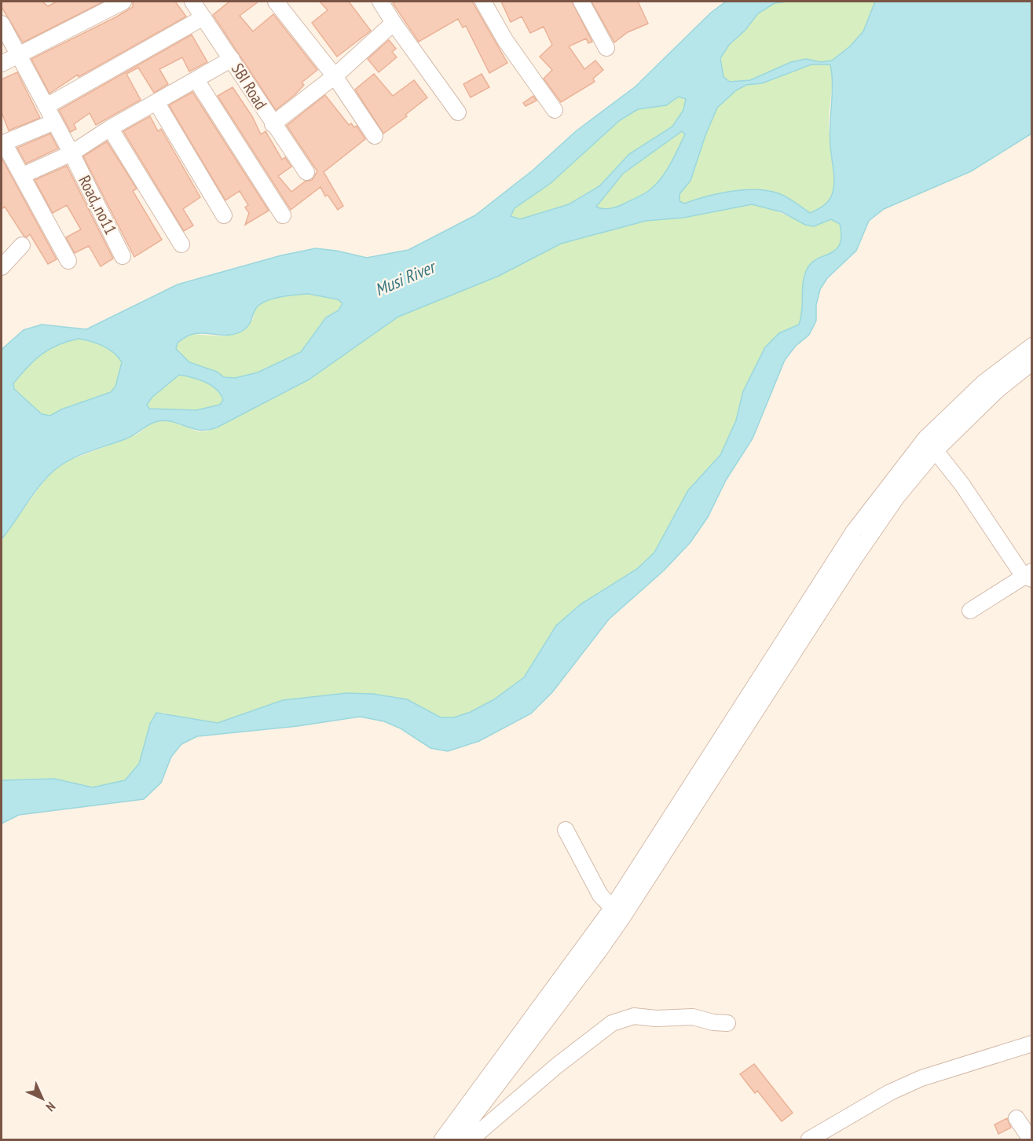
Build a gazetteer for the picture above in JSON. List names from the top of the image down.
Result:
{
  "streets": {
    "street": ["SBI Road", "Road,.no11"]
  },
  "water": ["Musi River"],
  "north": "bottom right"
}
